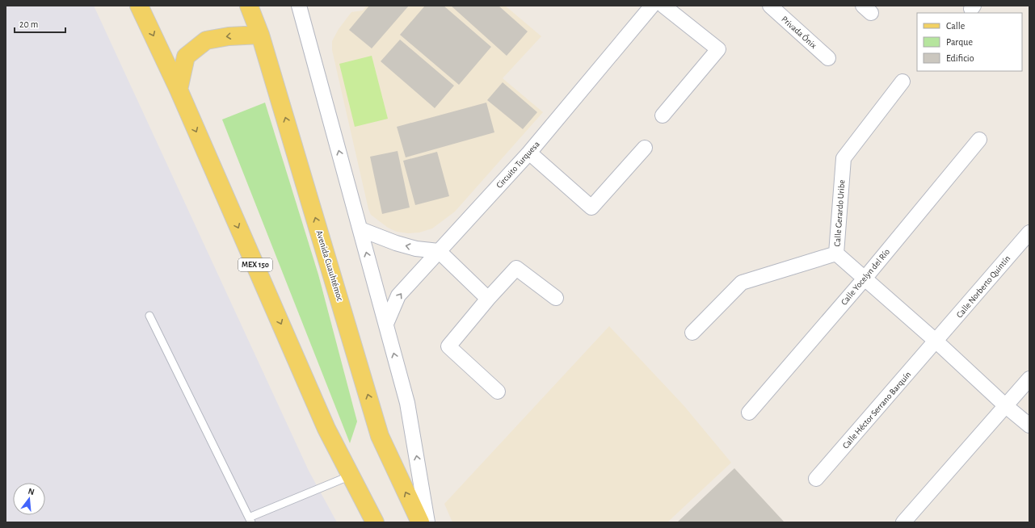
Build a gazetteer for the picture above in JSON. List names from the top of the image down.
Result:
{
  "streets": {
    "main road": ["MEX 150", "Avenida Cuauhtémoc"],
    "street": [
      "Privada Ónix",
      "Circuito Turquesa",
      "Calle Gerardo Uribe",
      "Calle Yocelyn del Río",
      "Calle Norberto Quintín",
      "Calle Héctor Serrano Barquín"
    ]
  },
  "crossings": [
    ["Calle Norberto Quintín", "Calle Héctor Serrano Barquín"]
  ],
  "legend": ["Calle", "Parque", "Edificio"],
  "scale_bar": "20 m",
  "north": "top"
}
